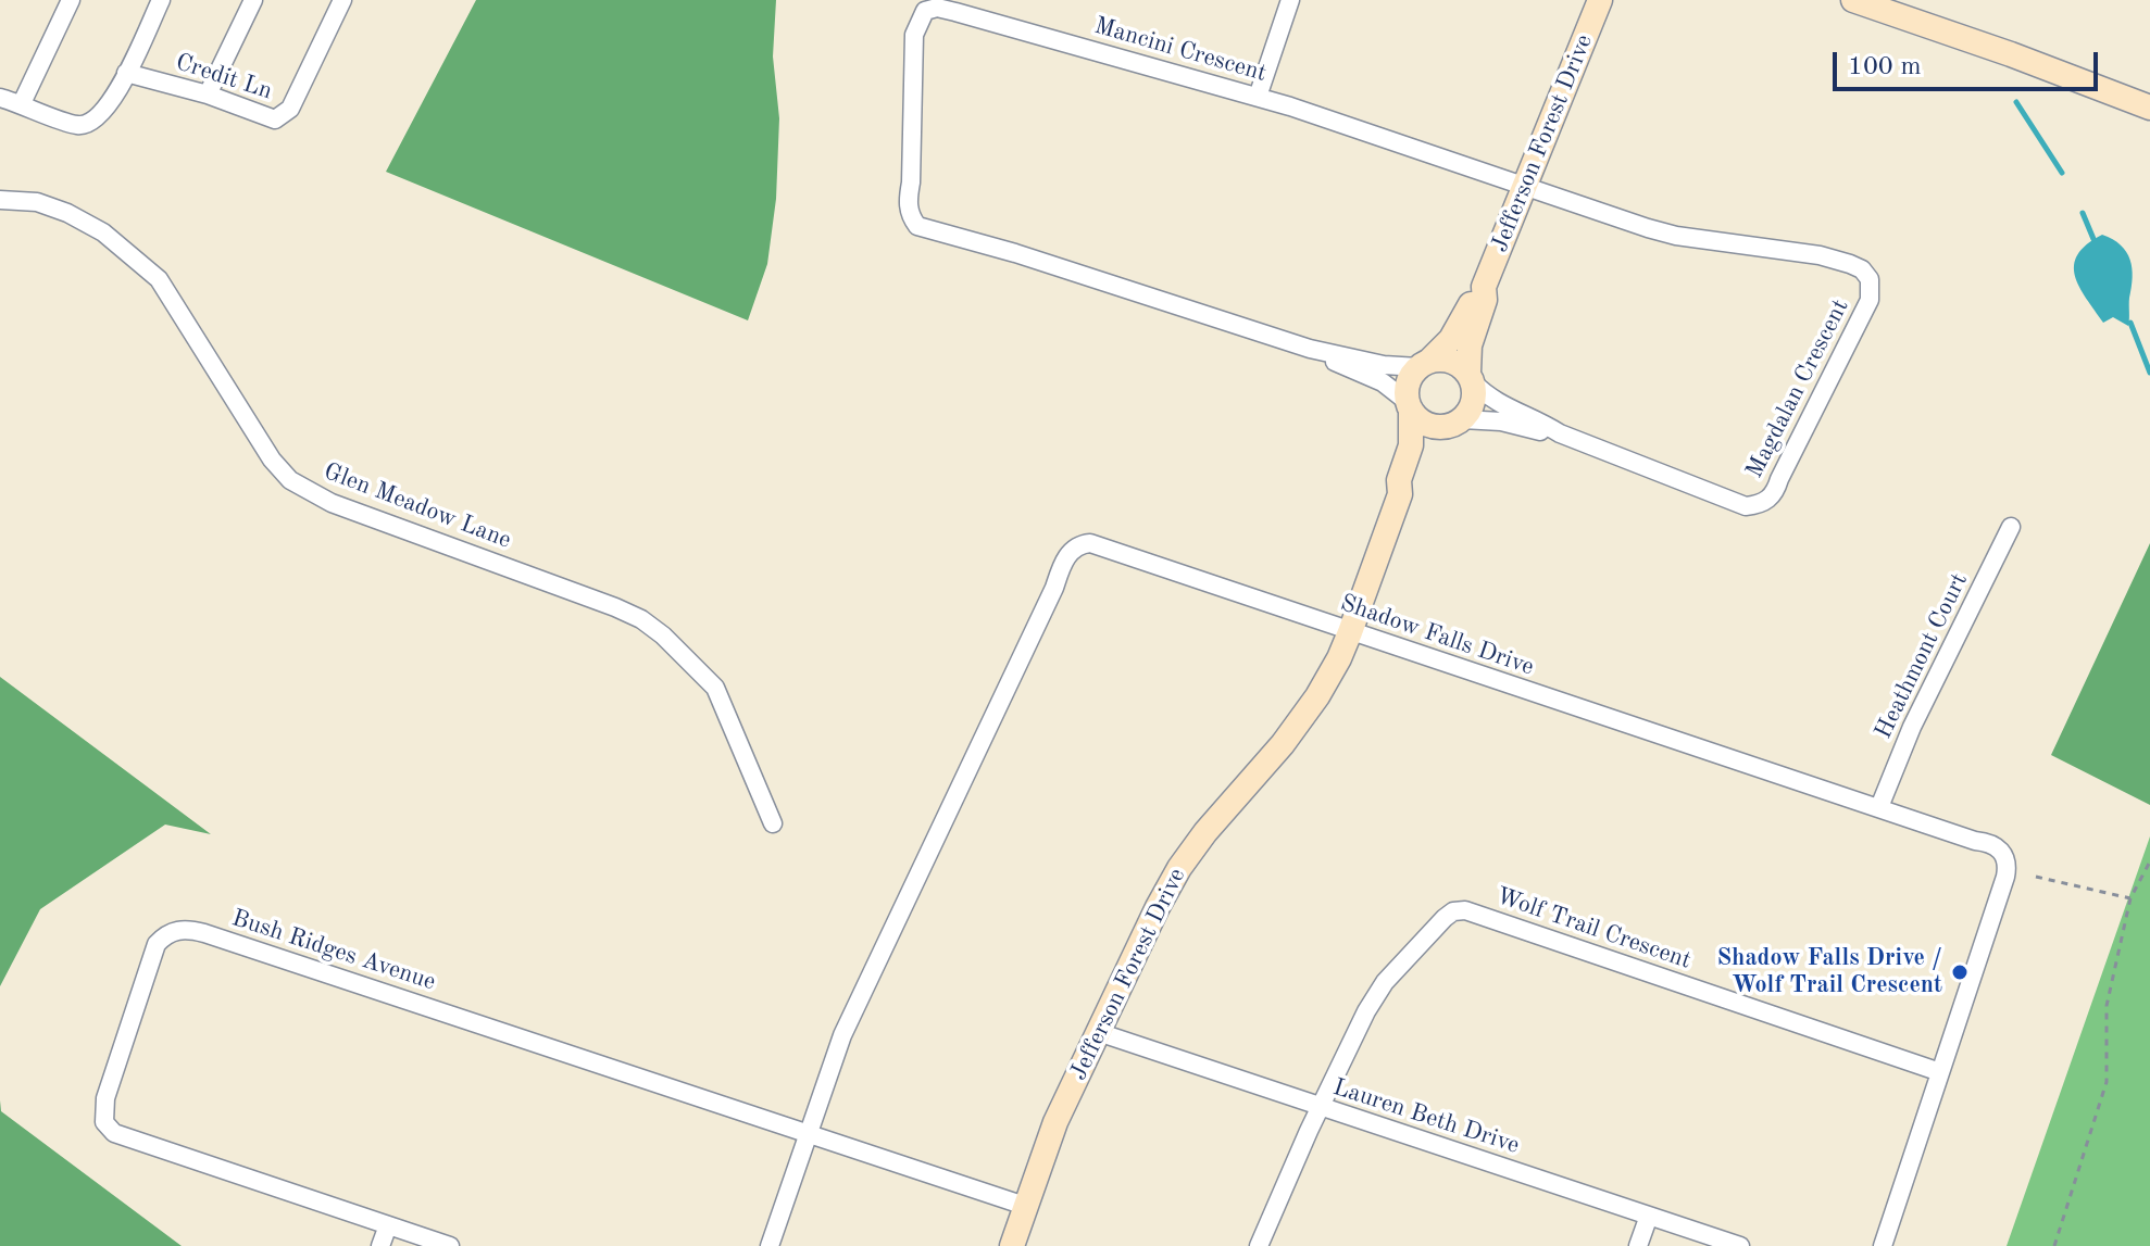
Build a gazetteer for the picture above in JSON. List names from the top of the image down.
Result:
{
  "streets": {
    "street": [
      "Mancini Crescent",
      "Credit Ln",
      "Jefferson Forest Drive",
      "Magdalan Crescent",
      "Glen Meadow Lane",
      "Shadow Falls Drive",
      "Heathmont Court",
      "Wolf Trail Crescent",
      "Bush Ridges Avenue",
      "Lauren Beth Drive"
    ]
  },
  "crossings": [
    ["Mancini Crescent", "Jefferson Forest Drive"],
    ["Mancini Crescent", "Magdalan Crescent"],
    ["Jefferson Forest Drive", "Magdalan Crescent"],
    ["Jefferson Forest Drive", "Shadow Falls Drive"],
    ["Jefferson Forest Drive", "Bush Ridges Avenue"],
    ["Jefferson Forest Drive", "Lauren Beth Drive"],
    ["Shadow Falls Drive", "Heathmont Court"],
    ["Shadow Falls Drive", "Wolf Trail Crescent"],
    ["Shadow Falls Drive", "Bush Ridges Avenue"],
    ["Wolf Trail Crescent", "Lauren Beth Drive"]
  ],
  "places": ["Shadow Falls Drive / Wolf Trail Crescent"],
  "scale_bar": "100 m"
}
